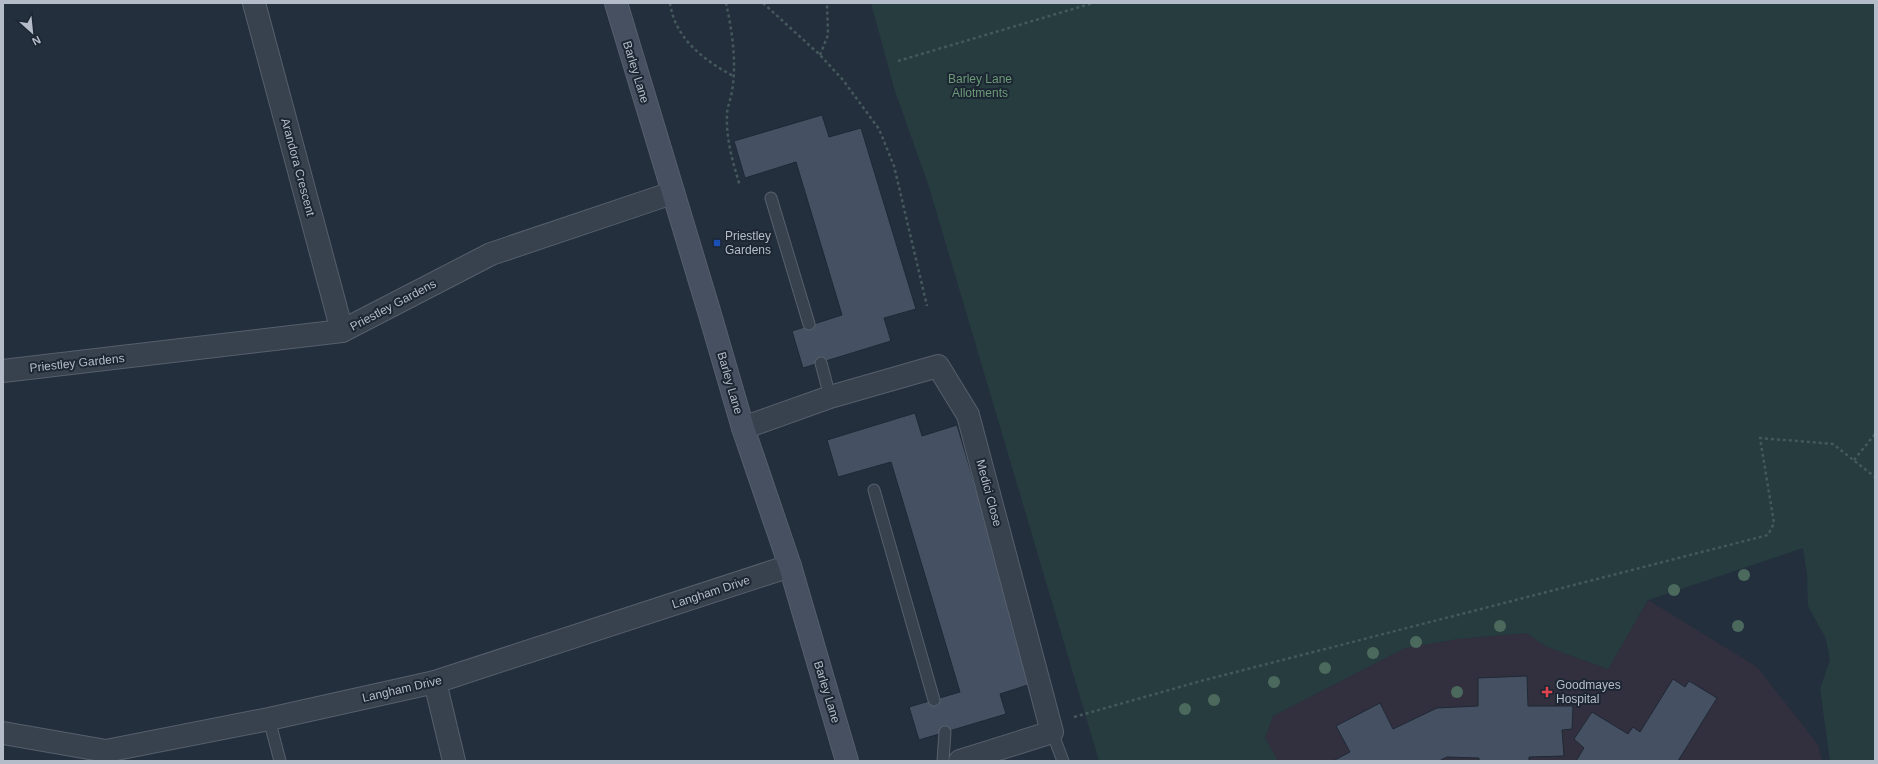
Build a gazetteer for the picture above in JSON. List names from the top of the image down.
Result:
{
  "streets": {
    "main road": ["Barley Lane"],
    "street": [
      "Arandora Crescent",
      "Priestley Gardens",
      "Medici Close",
      "Langham Drive"
    ]
  },
  "crossings": [
    ["Barley Lane", "Priestley Gardens"],
    ["Barley Lane", "Medici Close"],
    ["Barley Lane", "Langham Drive"],
    ["Arandora Crescent", "Priestley Gardens"]
  ],
  "parks": ["Barley Lane Allotments"],
  "places": {
    "transit": ["Priestley Gardens"],
    "health": ["Goodmayes Hospital"]
  },
  "north": "bottom right"
}
